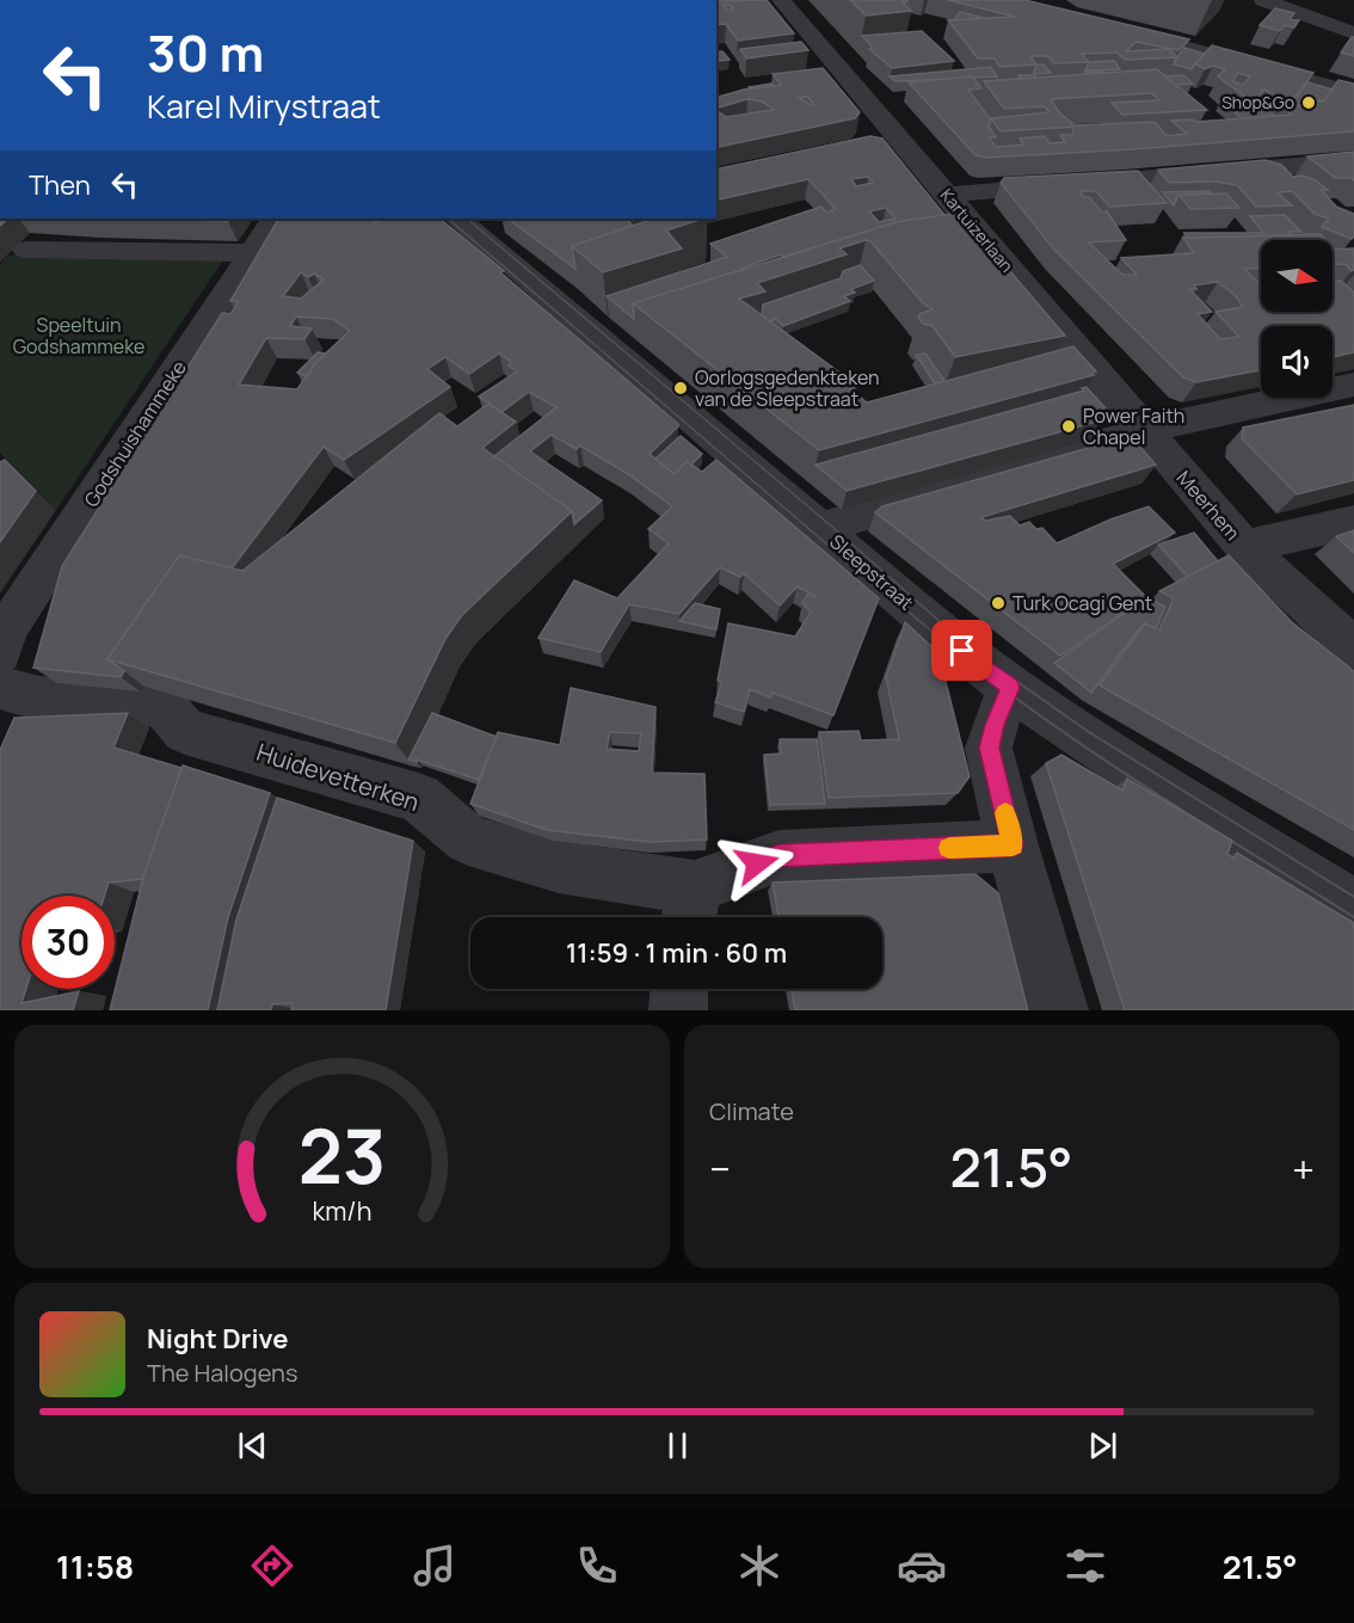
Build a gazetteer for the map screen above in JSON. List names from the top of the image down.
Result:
{
  "streets": {
    "street": [
      "Kartuizerlaan",
      "Godshuishammeke",
      "Meerhem",
      "Sleepstraat",
      "Huidevetterken"
    ]
  },
  "crossings": [
    ["Kartuizerlaan", "Meerhem"]
  ],
  "parks": ["Speeltuin Godshammeke"],
  "places": [
    "Shop&Go",
    "Oorlogsgedenkteken van de Sleepstraat",
    "Power Faith Chapel",
    "Turk Ocagi Gent"
  ],
  "north": "right",
  "page": {
    "turn": ["30 m", "Karel Mirystraat"],
    "then": "Then",
    "limit": "30",
    "trip": "11:59 · 1 min · 60 m",
    "tile": "Climate",
    "heat": ["−", "21.5°", "+"],
    "song": ["Night Drive", "The Halogens"],
    "tabs": ["11:58", "21.5°"],
    "gauge": ["23", "km/h"]
  }
}
